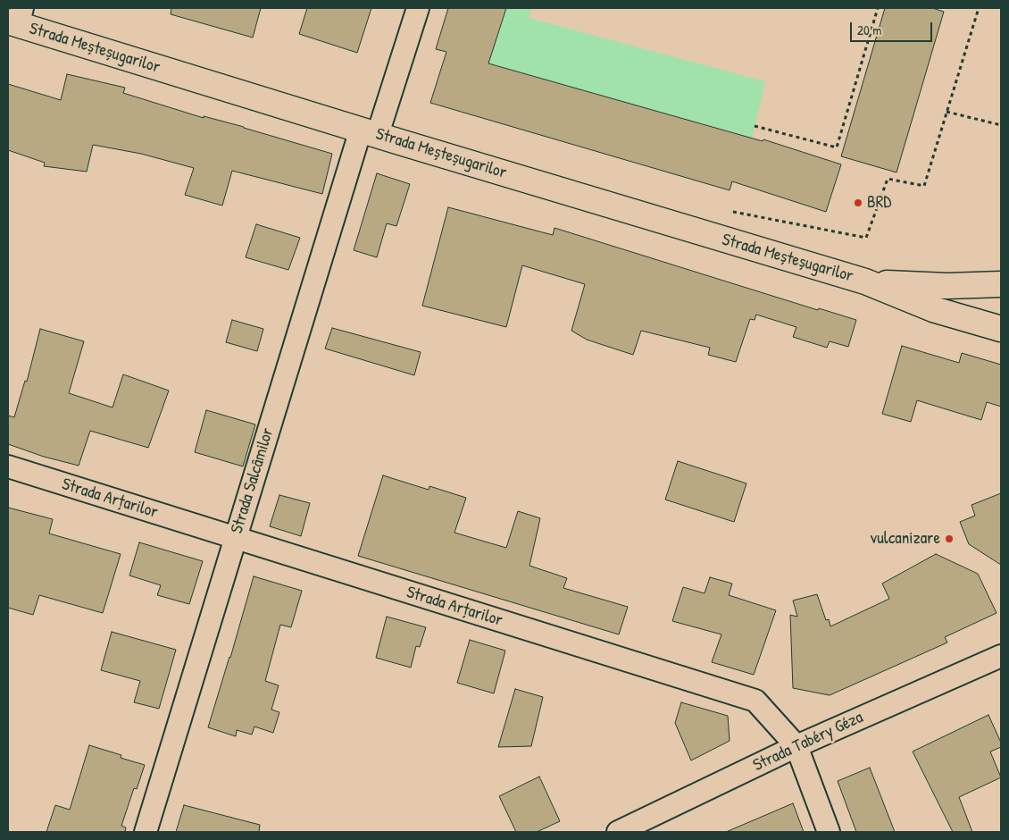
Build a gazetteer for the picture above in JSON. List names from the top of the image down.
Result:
{
  "streets": {
    "main road": ["Strada Meșteșugarilor"],
    "street": ["Strada Salcâmilor", "Strada Arțarilor", "Strada Tabéry Géza"]
  },
  "crossings": [
    ["Strada Meșteșugarilor", "Strada Salcâmilor"],
    ["Strada Salcâmilor", "Strada Arțarilor"],
    ["Strada Arțarilor", "Strada Tabéry Géza"]
  ],
  "places": ["BRD", "vulcanizare"],
  "scale_bar": "20 m"
}
